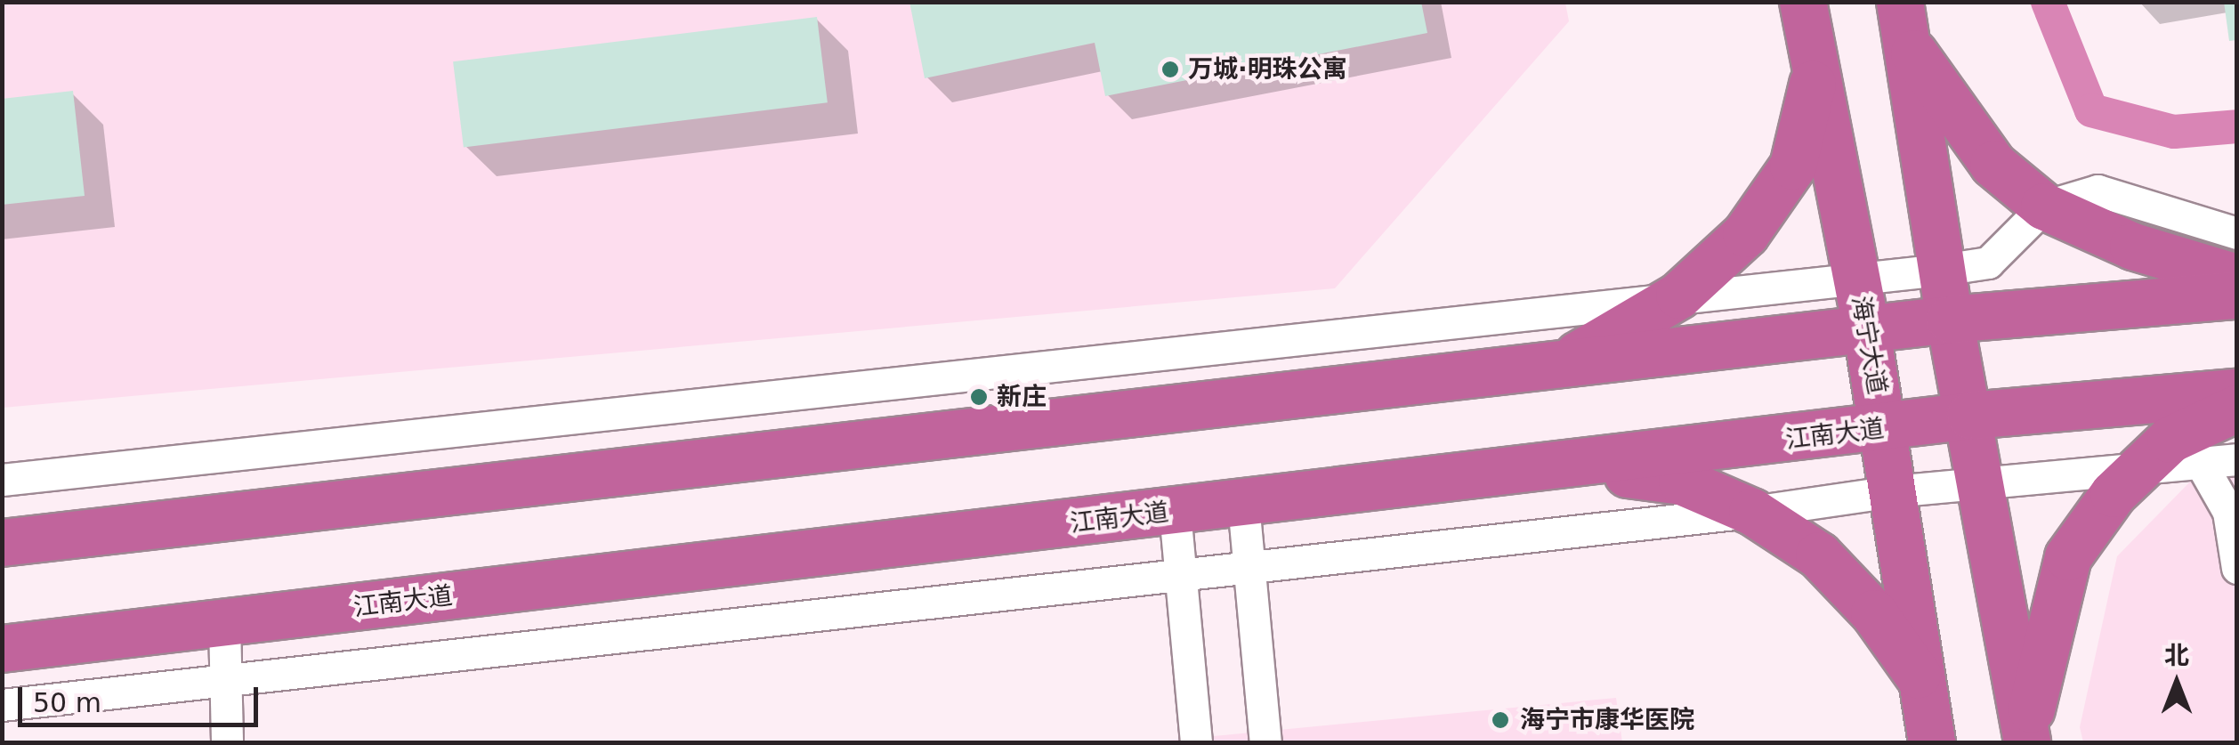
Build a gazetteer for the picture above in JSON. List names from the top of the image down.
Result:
{
  "streets": {
    "highway": ["海宁大道", "江南大道"]
  },
  "crossings": [
    ["海宁大道", "江南大道"]
  ],
  "places": ["万城·明珠公寓", "新庄", "海宁市康华医院"],
  "scale_bar": "50 m",
  "north": "top"
}
